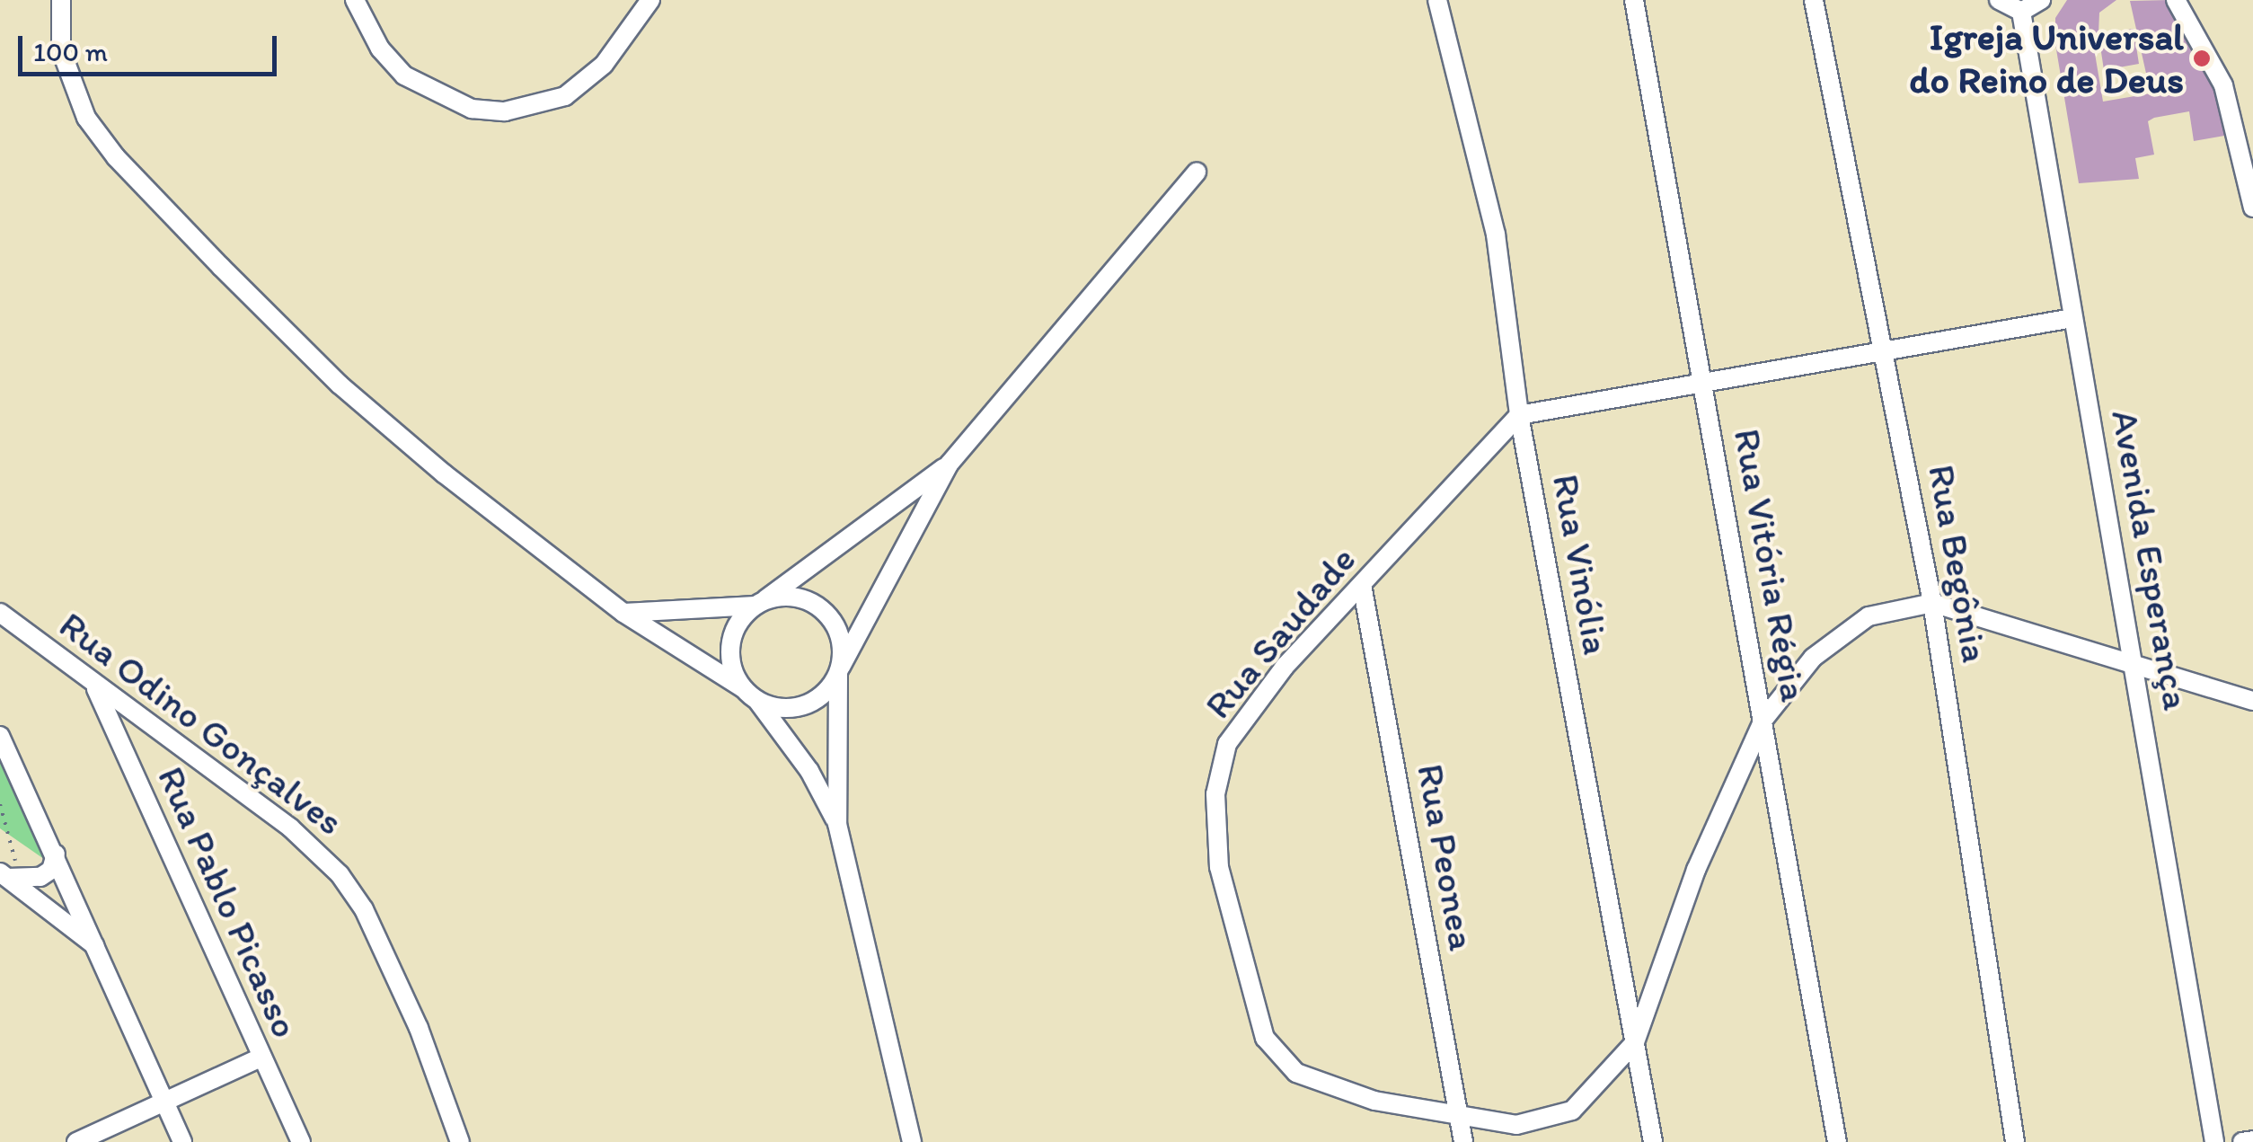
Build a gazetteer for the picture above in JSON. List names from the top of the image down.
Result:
{
  "streets": {
    "street": [
      "Avenida Esperança",
      "Rua Begônia",
      "Rua Vinólia",
      "Rua Vitória Régia",
      "Rua Saudade",
      "Rua Odino Gonçalves",
      "Rua Peonea",
      "Rua Pablo Picasso"
    ]
  },
  "crossings": [
    ["Avenida Esperança", "Rua Saudade"],
    ["Rua Begônia", "Rua Saudade"],
    ["Rua Vinólia", "Rua Saudade"],
    ["Rua Vitória Régia", "Rua Saudade"],
    ["Rua Saudade", "Rua Peonea"],
    ["Rua Odino Gonçalves", "Rua Pablo Picasso"]
  ],
  "places": ["Igreja Universal do Reino de Deus"],
  "scale_bar": "100 m"
}
